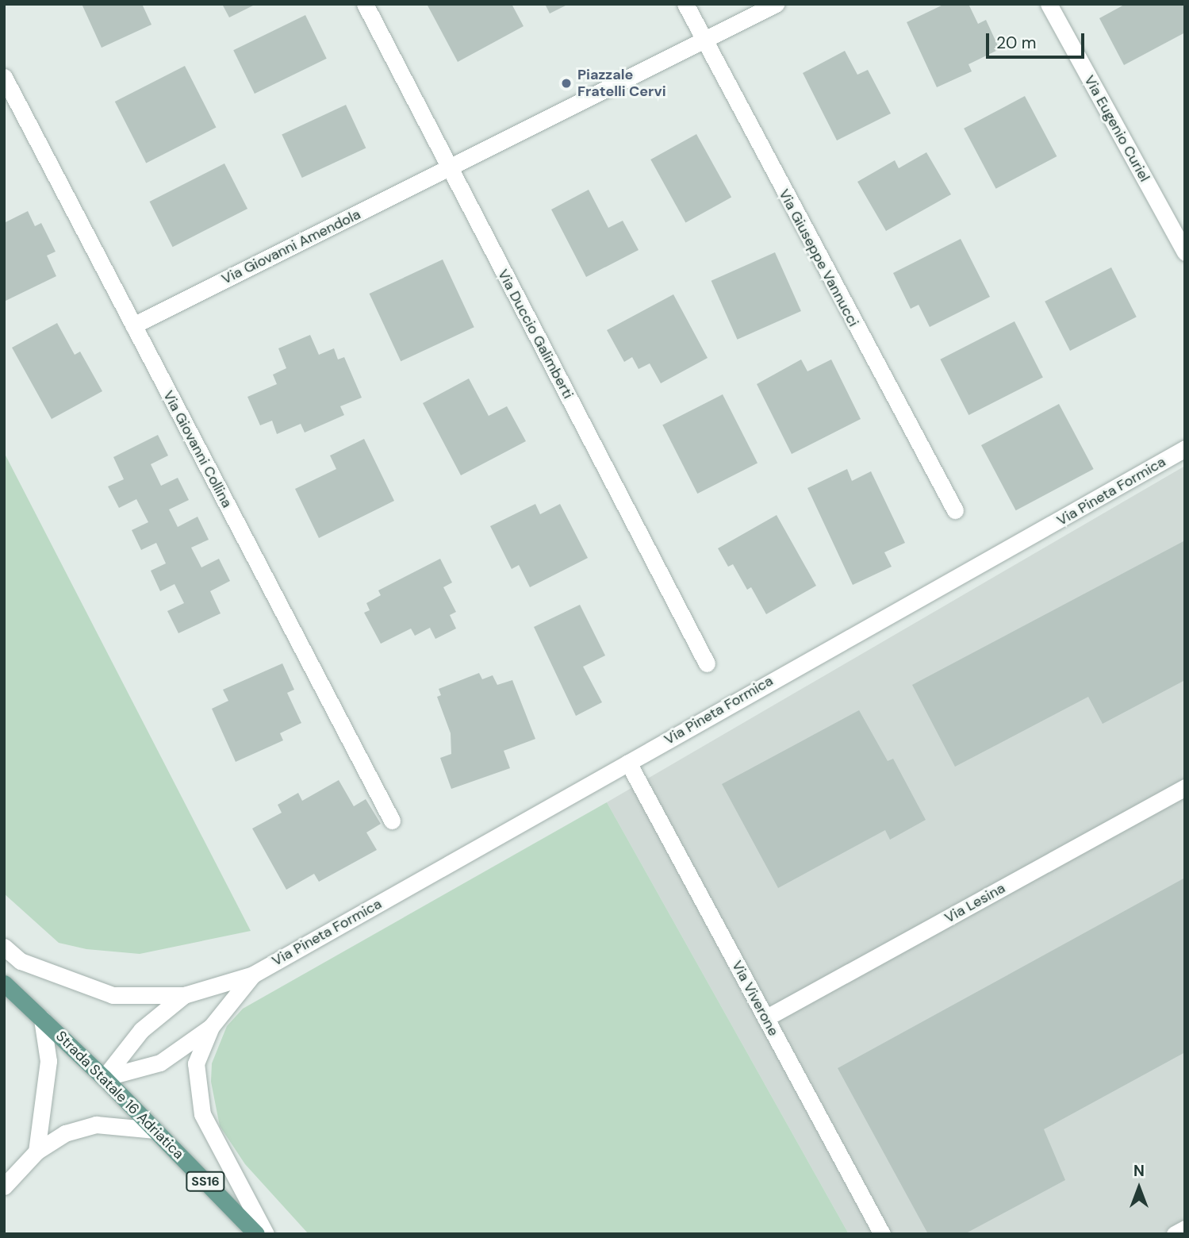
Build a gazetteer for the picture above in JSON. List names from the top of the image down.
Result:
{
  "streets": {
    "main road": ["Strada Statale 16 Adriatica", "SS16"],
    "street": [
      "Via Eugenio Curiel",
      "Via Giovanni Amendola",
      "Via Giuseppe Vannucci",
      "Via Duccio Galimberti",
      "Via Giovanni Collina",
      "Via Pineta Formica",
      "Via Lesina",
      "Via Viverone"
    ]
  },
  "crossings": [
    ["Via Giovanni Amendola", "Via Duccio Galimberti"],
    ["Via Giovanni Amendola", "Via Giovanni Collina"],
    ["Via Pineta Formica", "Via Viverone"],
    ["Via Pineta Formica", "Strada Statale 16 Adriatica"],
    ["Via Lesina", "Via Viverone"]
  ],
  "places": ["Piazzale Fratelli Cervi"],
  "scale_bar": "20 m",
  "north": "top"
}
